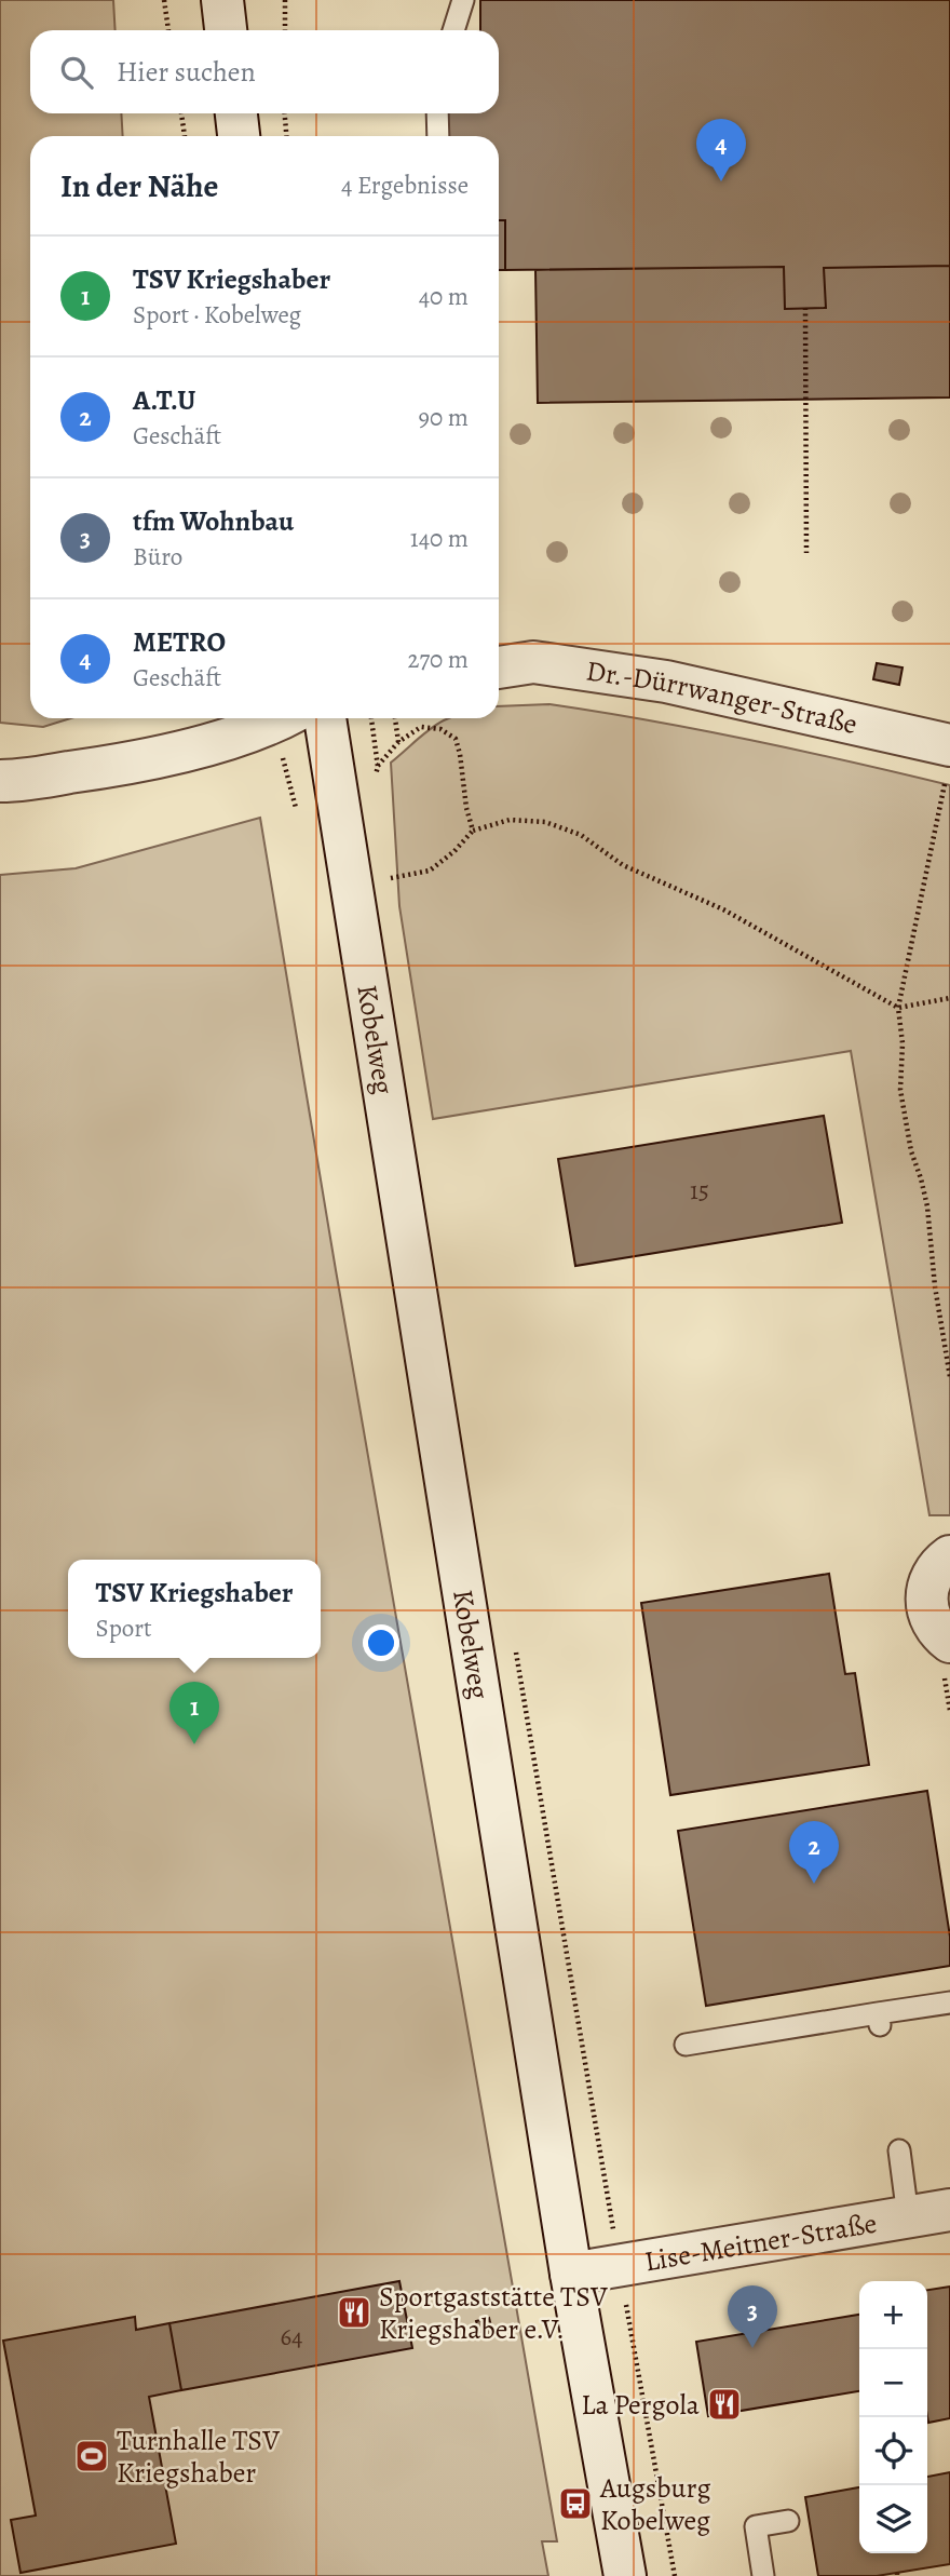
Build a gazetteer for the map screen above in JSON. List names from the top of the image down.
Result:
{
  "streets": {
    "main road": ["Dr.-Dürrwanger-Straße", "Kobelweg", "Lise-Meitner-Straße"]
  },
  "crossings": [
    ["Kobelweg", "Lise-Meitner-Straße"]
  ],
  "places": {
    "restaurant": ["Sportgaststätte TSV Kriegshaber e.V.", "La Pergola"],
    "sports": ["Turnhalle TSV Kriegshaber"],
    "bus stop": ["Augsburg Kobelweg"]
  },
  "house_numbers": ["15", "64"],
  "page": {
    "search": "Hier suchen",
    "pins": [
      "4",
      "1",
      "2",
      "3"
    ],
    "heading": ["In der Nähe", "4 Ergebnisse"],
    "list": [
      {
        "mark": "1",
        "name": "TSV Kriegshaber",
        "note": "Sport · Kobelweg",
        "value": "40 m"
      },
      {
        "mark": "2",
        "name": "A.T.U",
        "note": "Geschäft",
        "value": "90 m"
      },
      {
        "mark": "3",
        "name": "tfm Wohnbau",
        "note": "Büro",
        "value": "140 m"
      },
      {
        "mark": "4",
        "name": "METRO",
        "note": "Geschäft",
        "value": "270 m"
      }
    ],
    "popup": ["TSV Kriegshaber", "Sport"],
    "map_buttons": ["+", "−"]
  }
}
